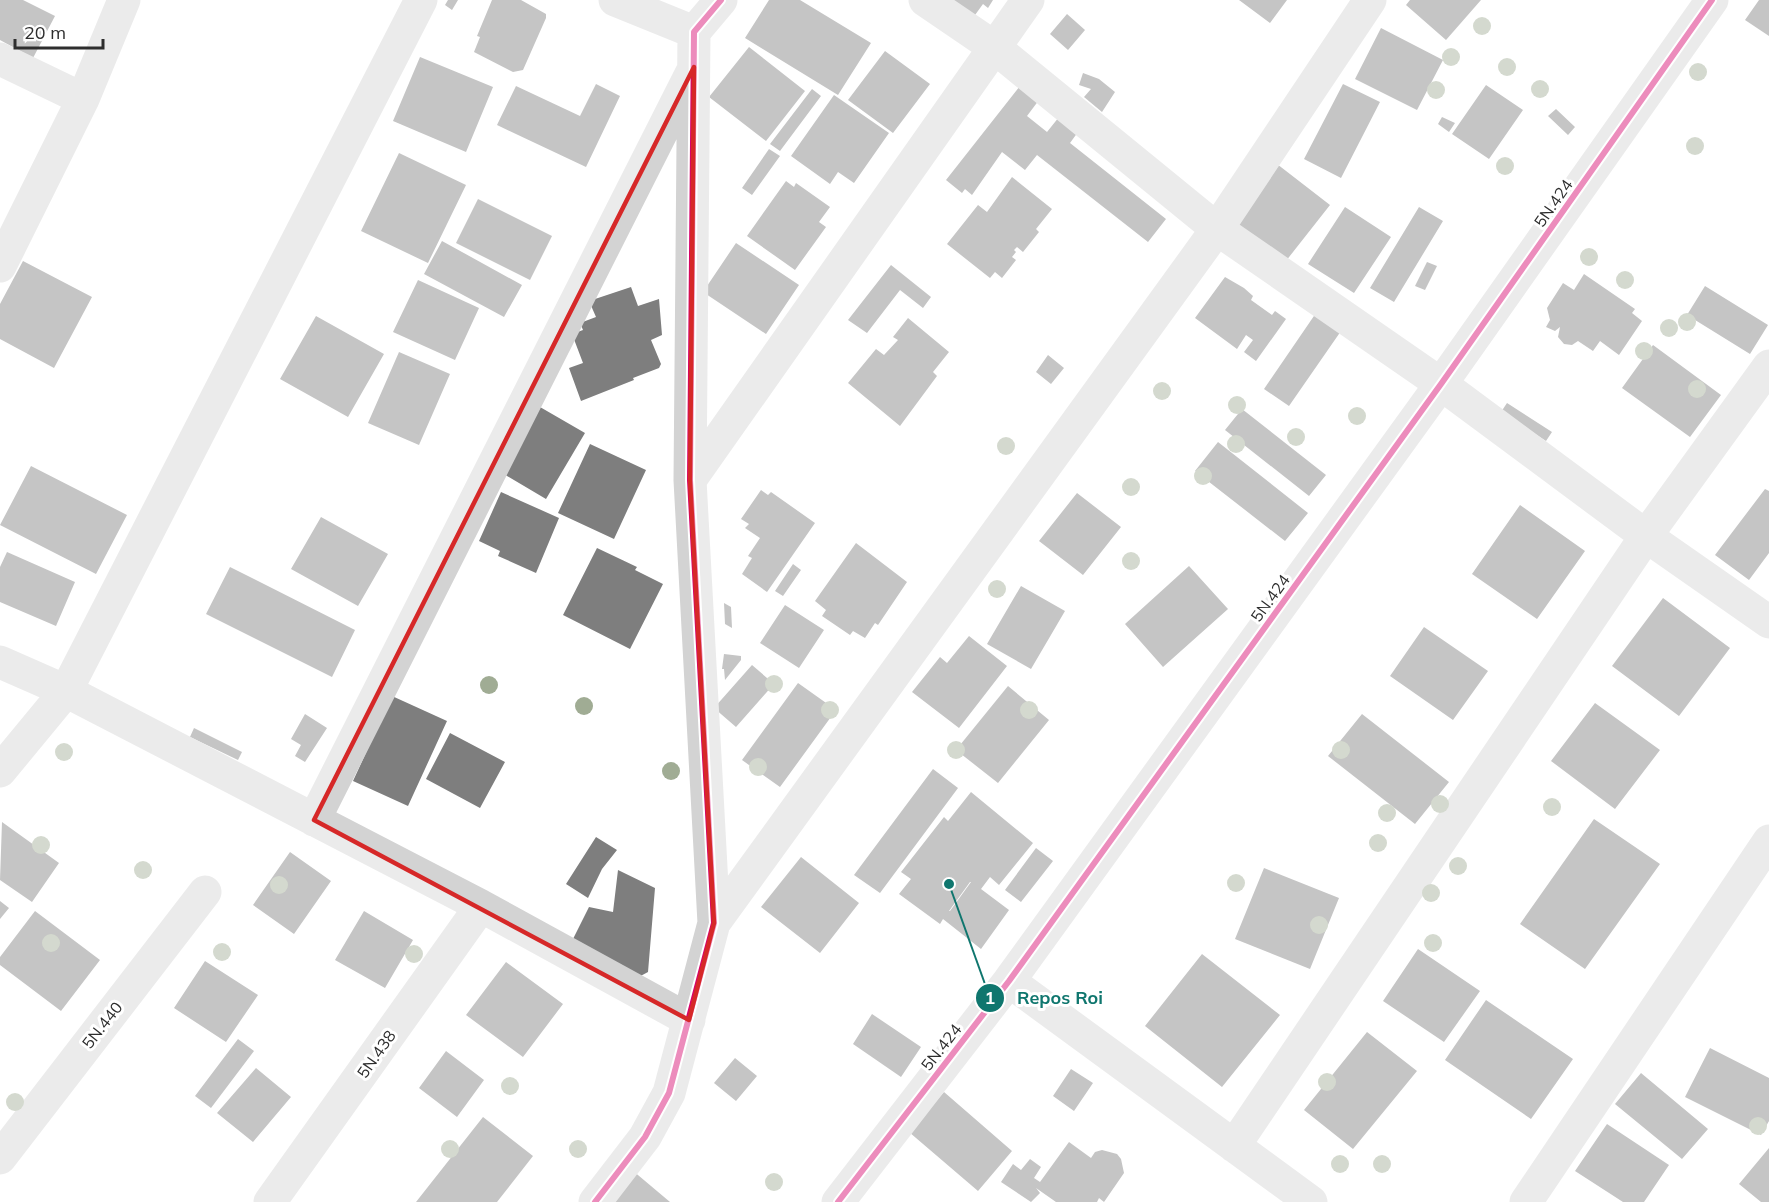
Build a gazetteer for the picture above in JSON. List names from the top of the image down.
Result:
{
  "streets": {
    "street": ["5N.424", "5N.440", "5N.438"]
  },
  "places": ["Repos Roi"],
  "scale_bar": "20 m"
}
